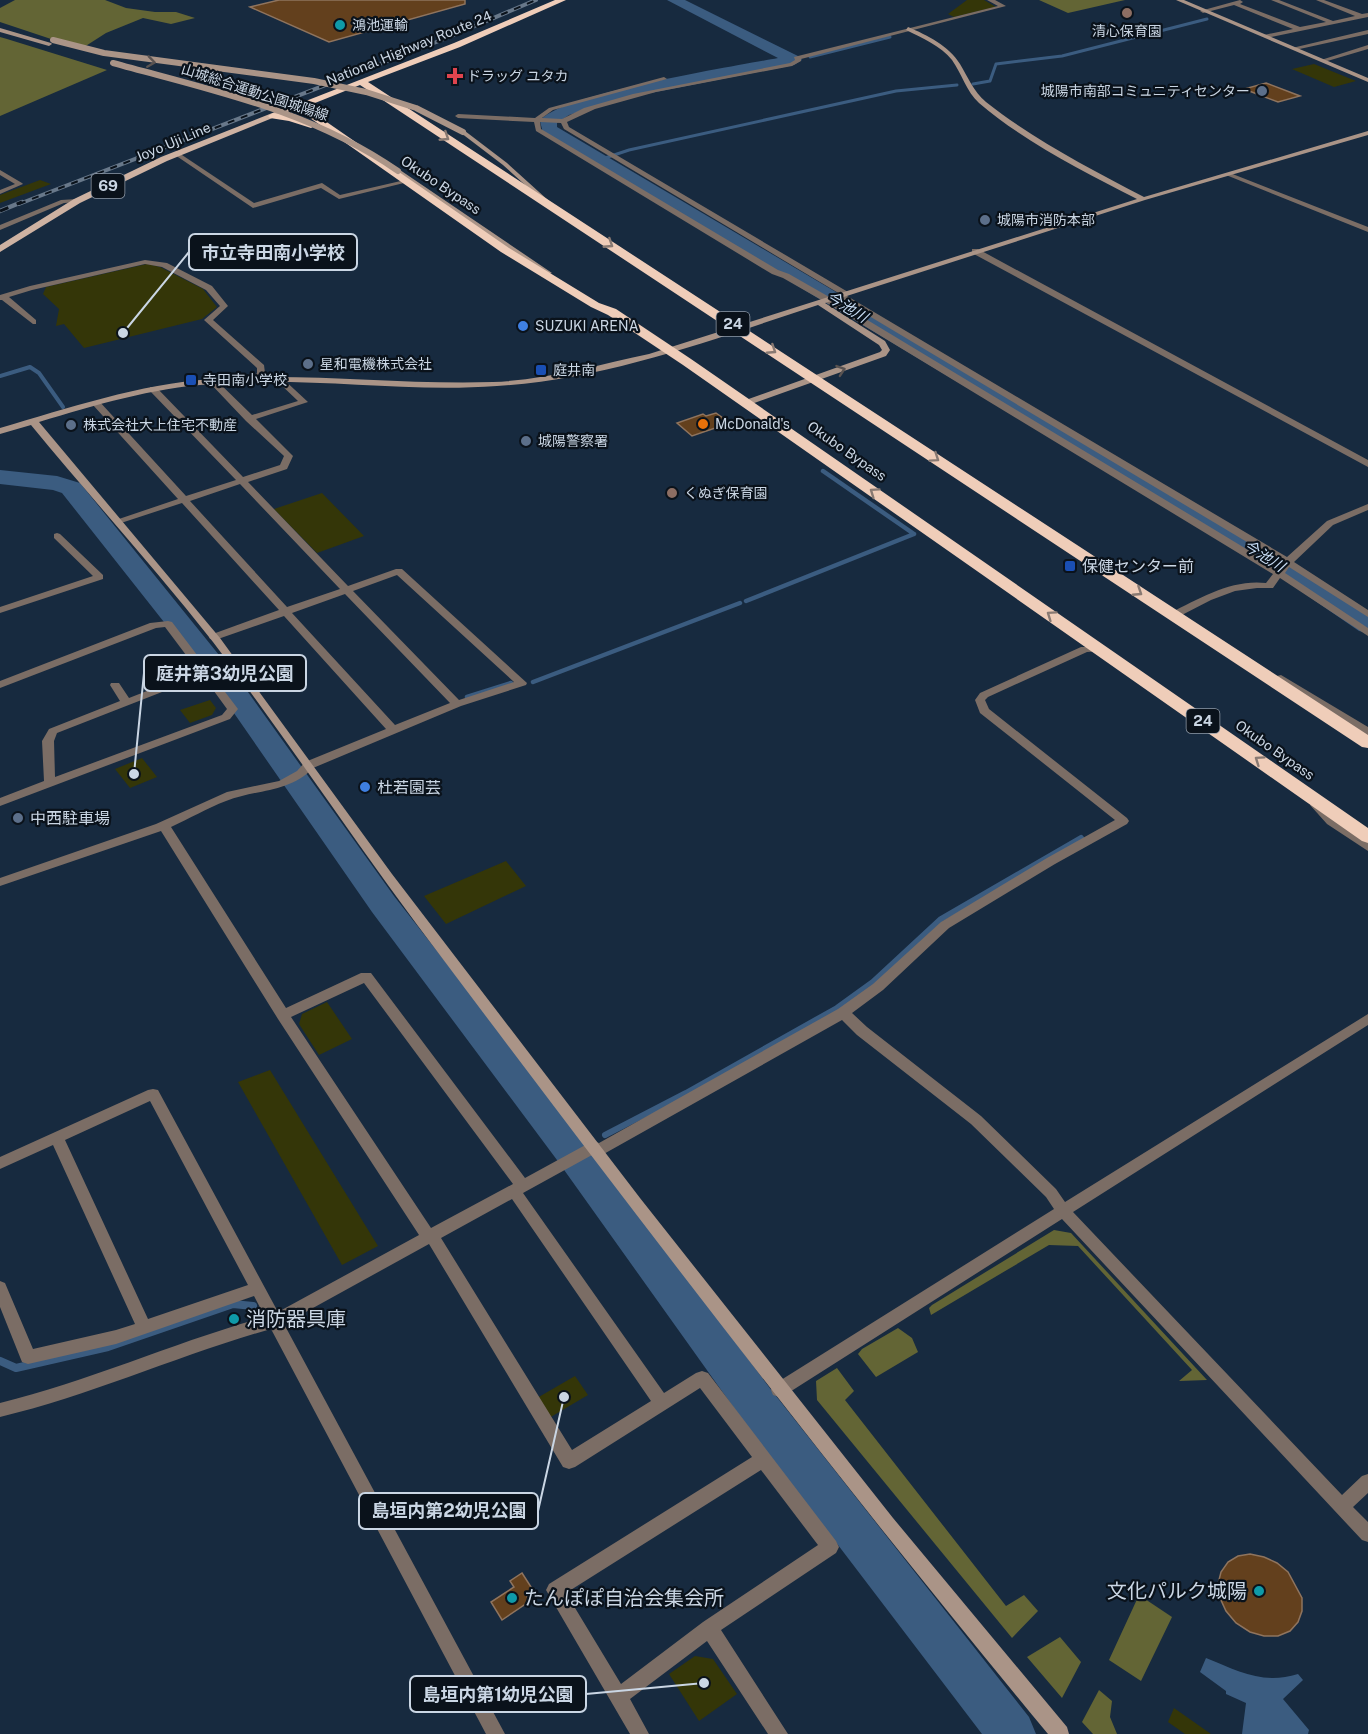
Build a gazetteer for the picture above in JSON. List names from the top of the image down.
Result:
{
  "streets": {
    "highway": ["National Highway Route 24", "Okubo Bypass", "24"],
    "main road": ["Joyo Uji Line", "69"],
    "street": ["山城総合運動公園城陽線"]
  },
  "crossings": [
    ["National Highway Route 24", "Joyo Uji Line"],
    ["National Highway Route 24", "Okubo Bypass"],
    ["National Highway Route 24", "24"],
    ["山城総合運動公園城陽線", "Okubo Bypass"],
    ["Joyo Uji Line", "Okubo Bypass"]
  ],
  "water": ["今池川"],
  "places": {
    "other": [
      "清心保育園",
      "鴻池運輸",
      "城陽市南部コミュニティセンター",
      "城陽市消防本部",
      "SUZUKI ARENA",
      "市立寺田南小学校",
      "星和電機株式会社",
      "McDonald's",
      "株式会社大上住宅不動産",
      "城陽警察署",
      "くぬぎ保育園",
      "庭井第3幼児公園",
      "杜若園芸",
      "中西駐車場",
      "消防器具庫",
      "島垣内第2幼児公園",
      "文化パルク城陽",
      "たんぽぽ自治会集会所",
      "島垣内第1幼児公園"
    ],
    "health": ["ドラッグ ユタカ"],
    "transit": ["庭井南", "寺田南小学校", "保健センター前"]
  }
}
